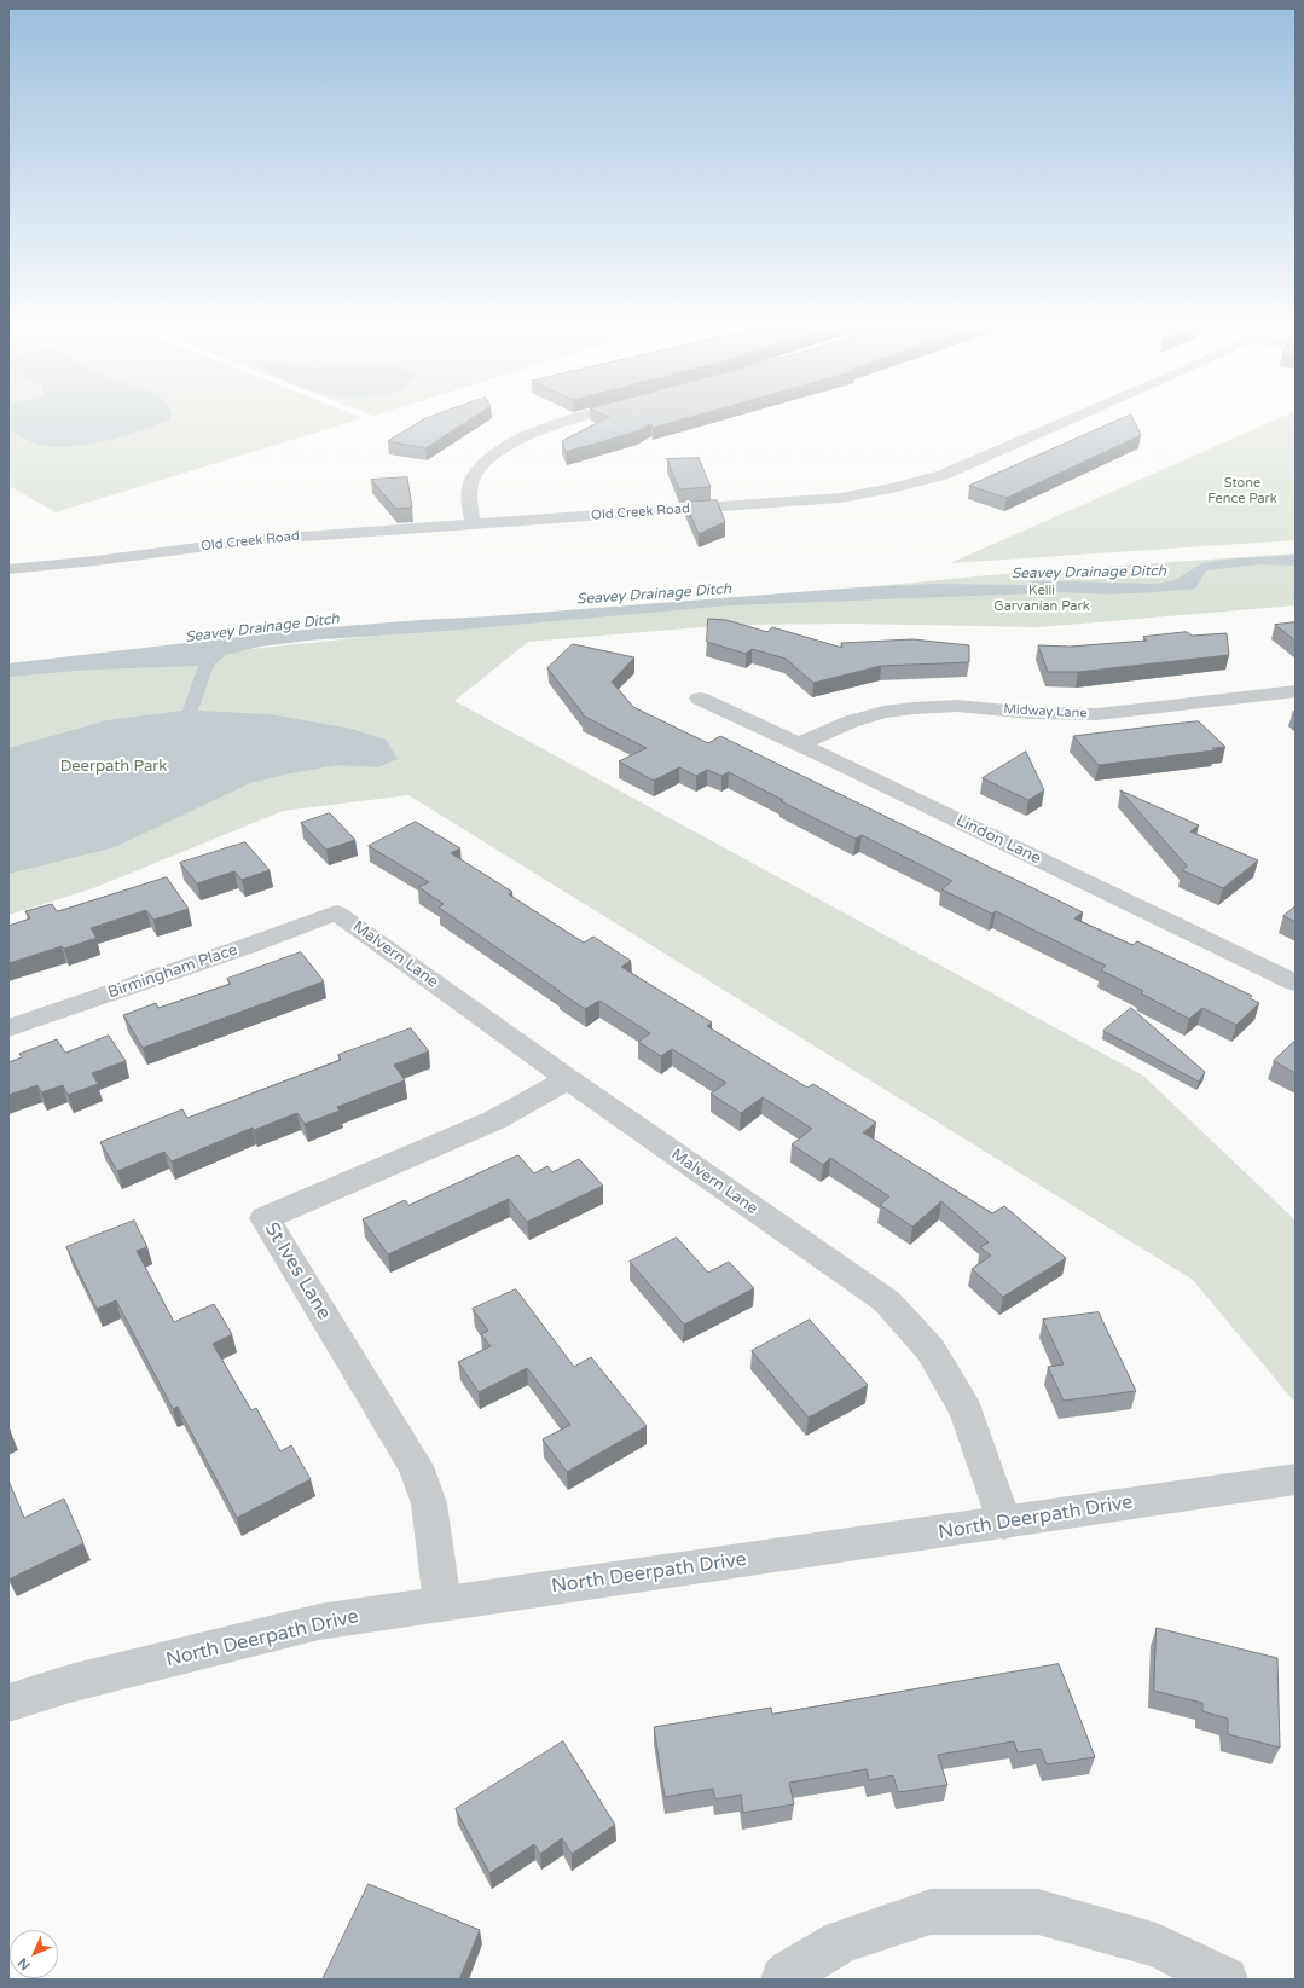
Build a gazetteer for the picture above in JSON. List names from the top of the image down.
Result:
{
  "streets": {
    "street": [
      "Old Creek Road",
      "Midway Lane",
      "Lindon Lane",
      "Malvern Lane",
      "Birmingham Place",
      "St Ives Lane",
      "North Deerpath Drive"
    ]
  },
  "crossings": [
    ["Midway Lane", "Lindon Lane"],
    ["Malvern Lane", "Birmingham Place"],
    ["Malvern Lane", "St Ives Lane"],
    ["Malvern Lane", "North Deerpath Drive"],
    ["St Ives Lane", "North Deerpath Drive"]
  ],
  "water": ["Seavey Drainage Ditch"],
  "parks": ["Stone Fence Park", "Kelli Garvanian Park", "Deerpath Park"],
  "north": "bottom left"
}
